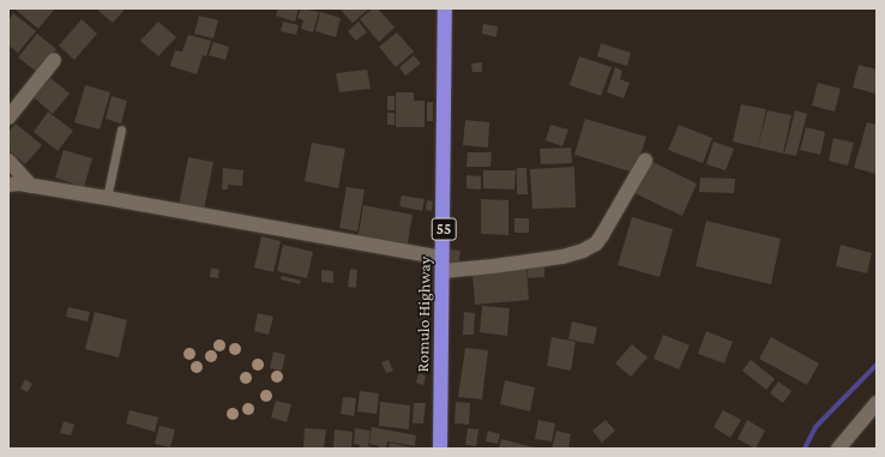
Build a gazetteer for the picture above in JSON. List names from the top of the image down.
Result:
{
  "streets": {
    "highway": ["55", "Romulo Highway"]
  }
}
